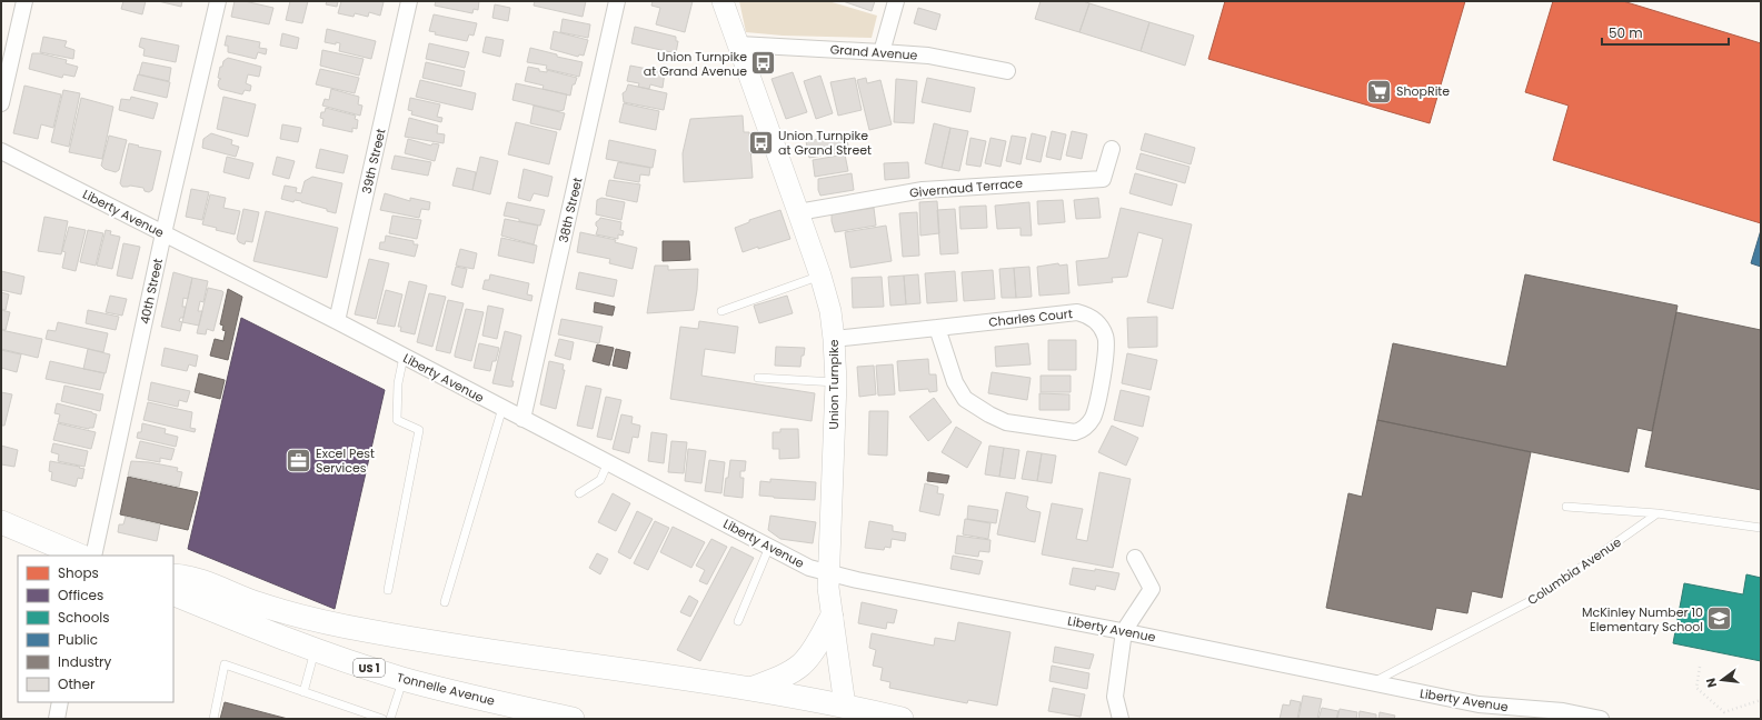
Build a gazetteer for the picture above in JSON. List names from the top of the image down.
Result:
{
  "streets": {
    "main road": ["Union Turnpike", "US 1", "Tonnelle Avenue"],
    "street": [
      "Grand Avenue",
      "39th Street",
      "Givernaud Terrace",
      "38th Street",
      "Liberty Avenue",
      "40th Street",
      "Charles Court"
    ],
    "lane": ["Columbia Avenue"]
  },
  "crossings": [
    ["Grand Avenue", "Union Turnpike"],
    ["39th Street", "Liberty Avenue"],
    ["Givernaud Terrace", "Union Turnpike"],
    ["38th Street", "Liberty Avenue"],
    ["Liberty Avenue", "40th Street"],
    ["Liberty Avenue", "Union Turnpike"],
    ["Liberty Avenue", "Columbia Avenue"],
    ["Charles Court", "Union Turnpike"]
  ],
  "places": {
    "bus stop": ["Union Turnpike at Grand Avenue", "Union Turnpike at Grand Street"],
    "supermarket": ["ShopRite"],
    "office": ["Excel Pest Services"],
    "school or university": ["McKinley Number 10 Elementary School"]
  },
  "legend": [
    "Shops",
    "Offices",
    "Schools",
    "Public",
    "Industry",
    "Other"
  ],
  "scale_bar": "50 m",
  "north": "left"
}
